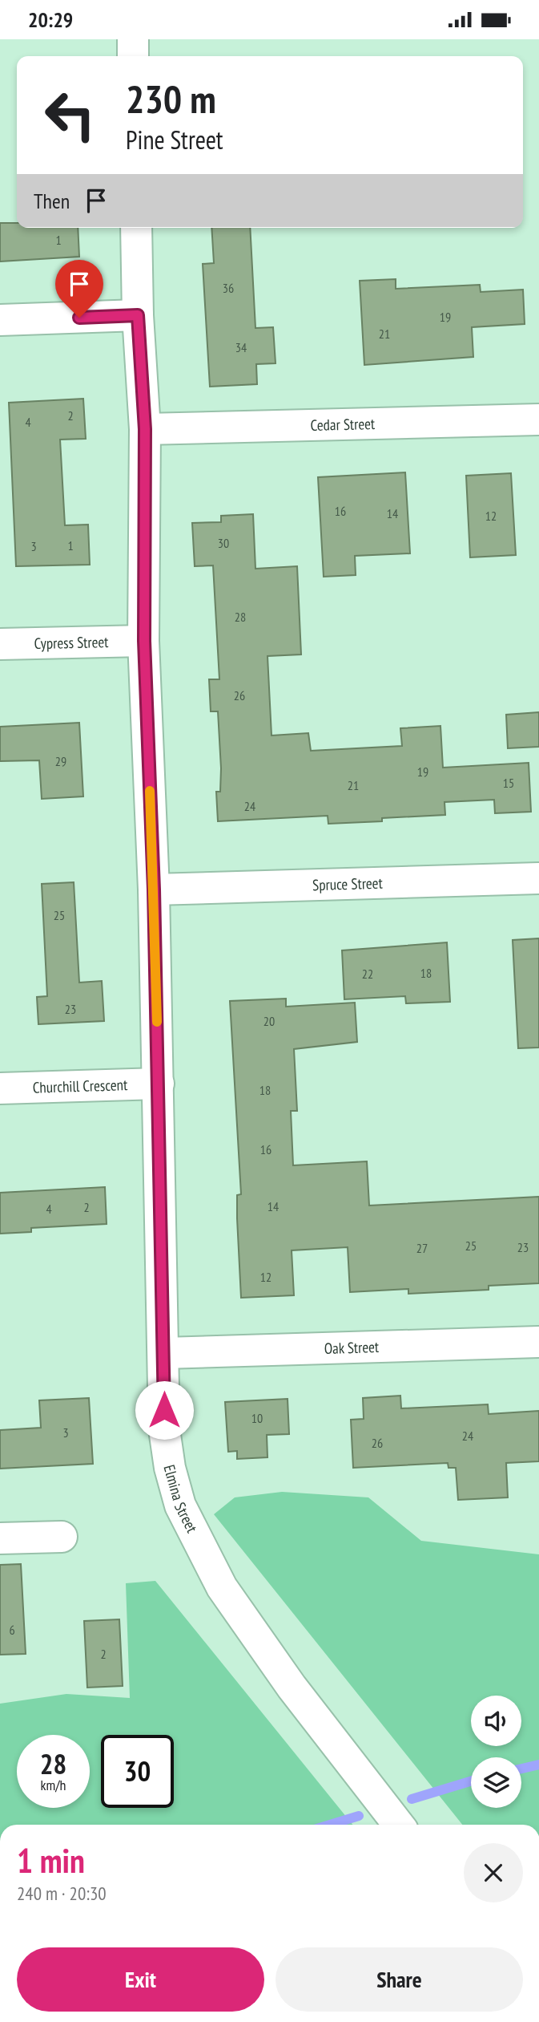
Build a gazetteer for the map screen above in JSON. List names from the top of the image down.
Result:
{
  "streets": {
    "street": [
      "Cedar Street",
      "Cypress Street",
      "Spruce Street",
      "Churchill Crescent",
      "Oak Street",
      "Elmina Street"
    ]
  },
  "crossings": [
    ["Cedar Street", "Elmina Street"],
    ["Cypress Street", "Elmina Street"],
    ["Spruce Street", "Elmina Street"],
    ["Churchill Crescent", "Elmina Street"],
    ["Oak Street", "Elmina Street"]
  ],
  "house_numbers": [
    "1",
    "36",
    "19",
    "21",
    "34",
    "2",
    "4",
    "16",
    "14",
    "12",
    "30",
    "1",
    "3",
    "28",
    "26",
    "29",
    "19",
    "15",
    "21",
    "24",
    "25",
    "18",
    "22",
    "23",
    "20",
    "18",
    "16",
    "14",
    "2",
    "4",
    "25",
    "23",
    "27",
    "12",
    "10",
    "3",
    "24",
    "26",
    "6",
    "2"
  ],
  "page": {
    "status": "20:29",
    "turn": ["230 m", "Pine Street"],
    "then": "Then",
    "speed": "28 km/h",
    "limit": "30",
    "heading": ["1 min", "240 m · 20:30"],
    "buttons": ["Exit", "Share"]
  }
}
